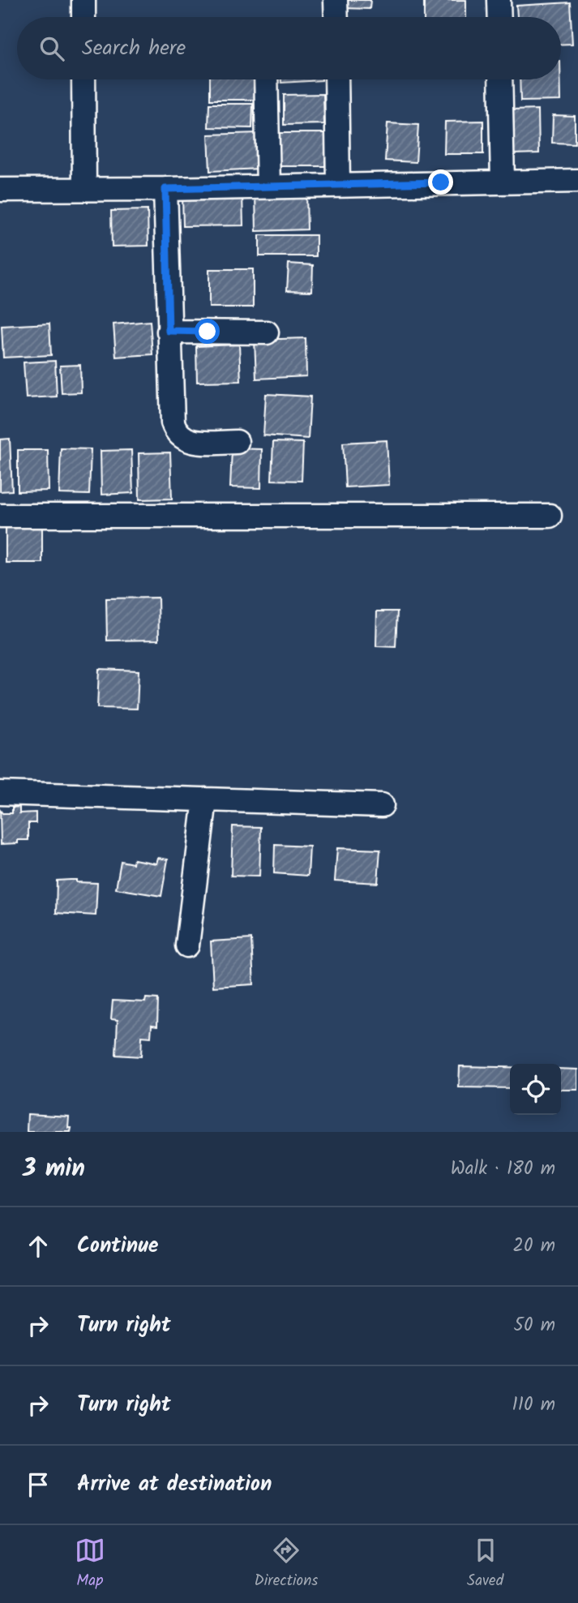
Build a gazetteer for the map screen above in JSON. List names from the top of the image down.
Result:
{
  "page": {
    "search": "Search here",
    "heading": ["3 min", "Walk · 180 m"],
    "list": [
      ["Continue", "20 m"],
      ["Turn right", "50 m"],
      ["Turn right", "110 m"],
      "Arrive at destination"
    ],
    "nav": ["Map", "Directions", "Saved"]
  }
}
